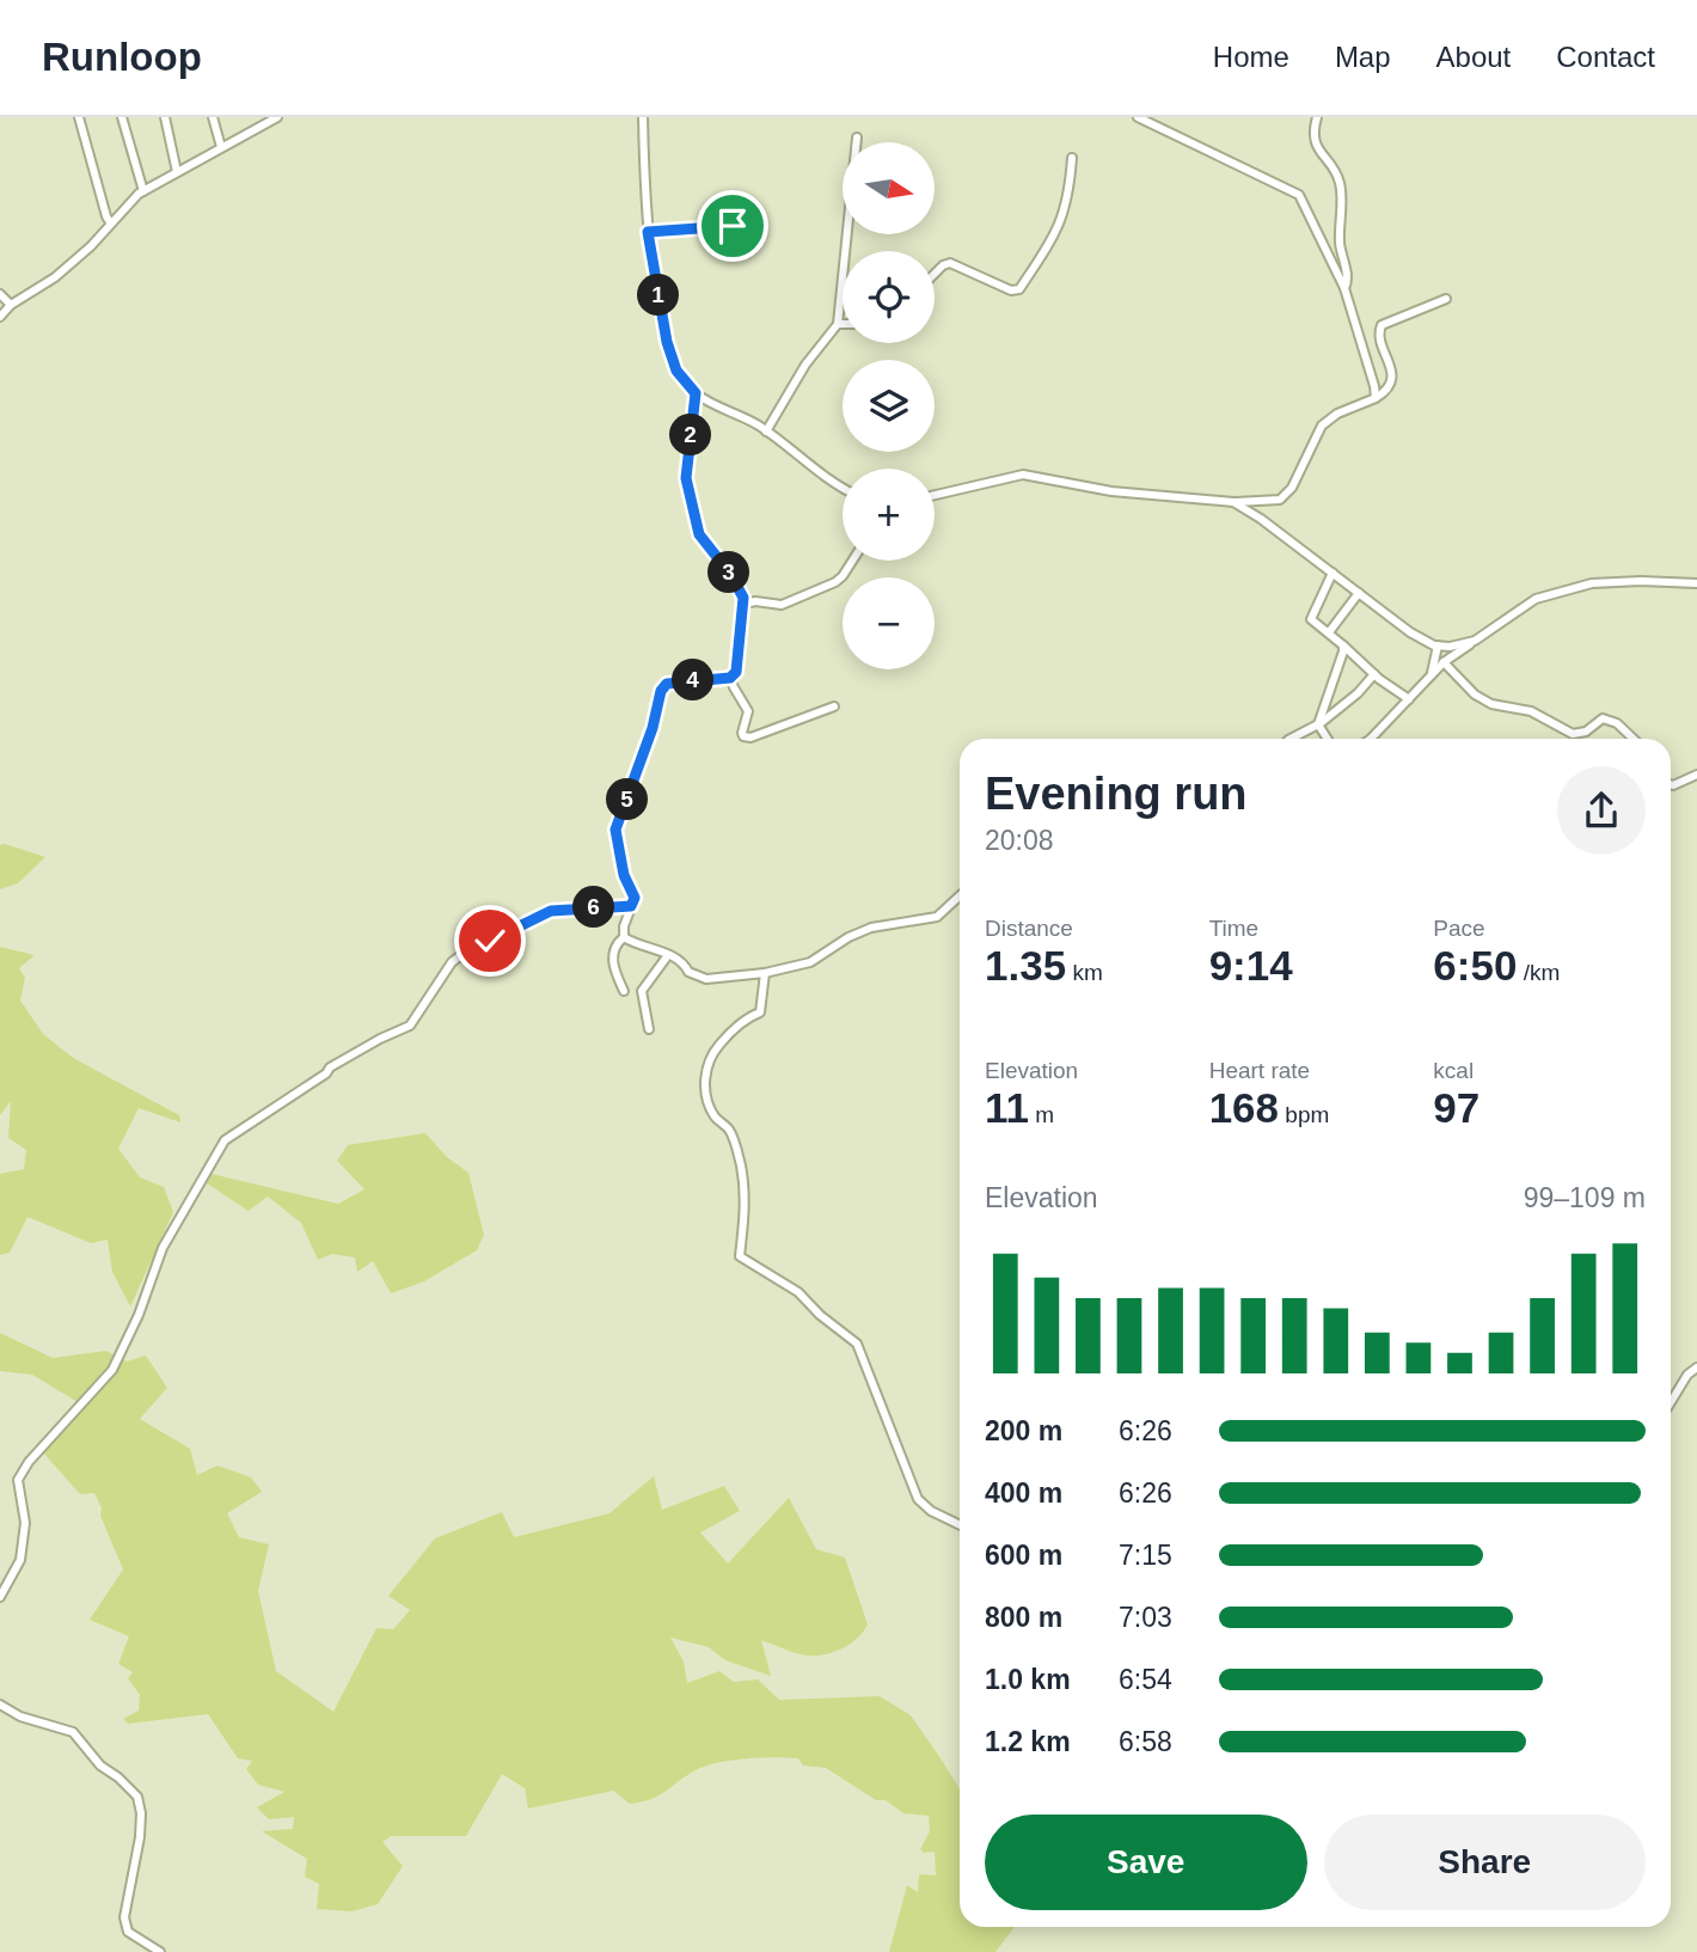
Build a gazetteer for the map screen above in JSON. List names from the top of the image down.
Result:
{
  "north": "right",
  "page": {
    "header": "Runloop",
    "nav": [
      "Home",
      "Map",
      "About",
      "Contact"
    ],
    "map_buttons": ["+", "−"],
    "pins": [
      "1",
      "2",
      "3",
      "4",
      "5",
      "6"
    ],
    "heading": ["Evening run", "20:08"],
    "stats": [
      ["Distance", "1.35 km"],
      ["Time", "9:14"],
      ["Pace", "6:50 /km"],
      ["Elevation", "11 m"],
      ["Heart rate", "168 bpm"],
      ["kcal", "97"]
    ],
    "chart": ["Elevation", "99–109 m"],
    "list": [
      {
        "name": "200 m",
        "note": "6:26"
      },
      {
        "name": "400 m",
        "note": "6:26"
      },
      {
        "name": "600 m",
        "note": "7:15"
      },
      {
        "name": "800 m",
        "note": "7:03"
      },
      {
        "name": "1.0 km",
        "note": "6:54"
      },
      {
        "name": "1.2 km",
        "note": "6:58"
      }
    ],
    "buttons": ["Save", "Share"]
  }
}
